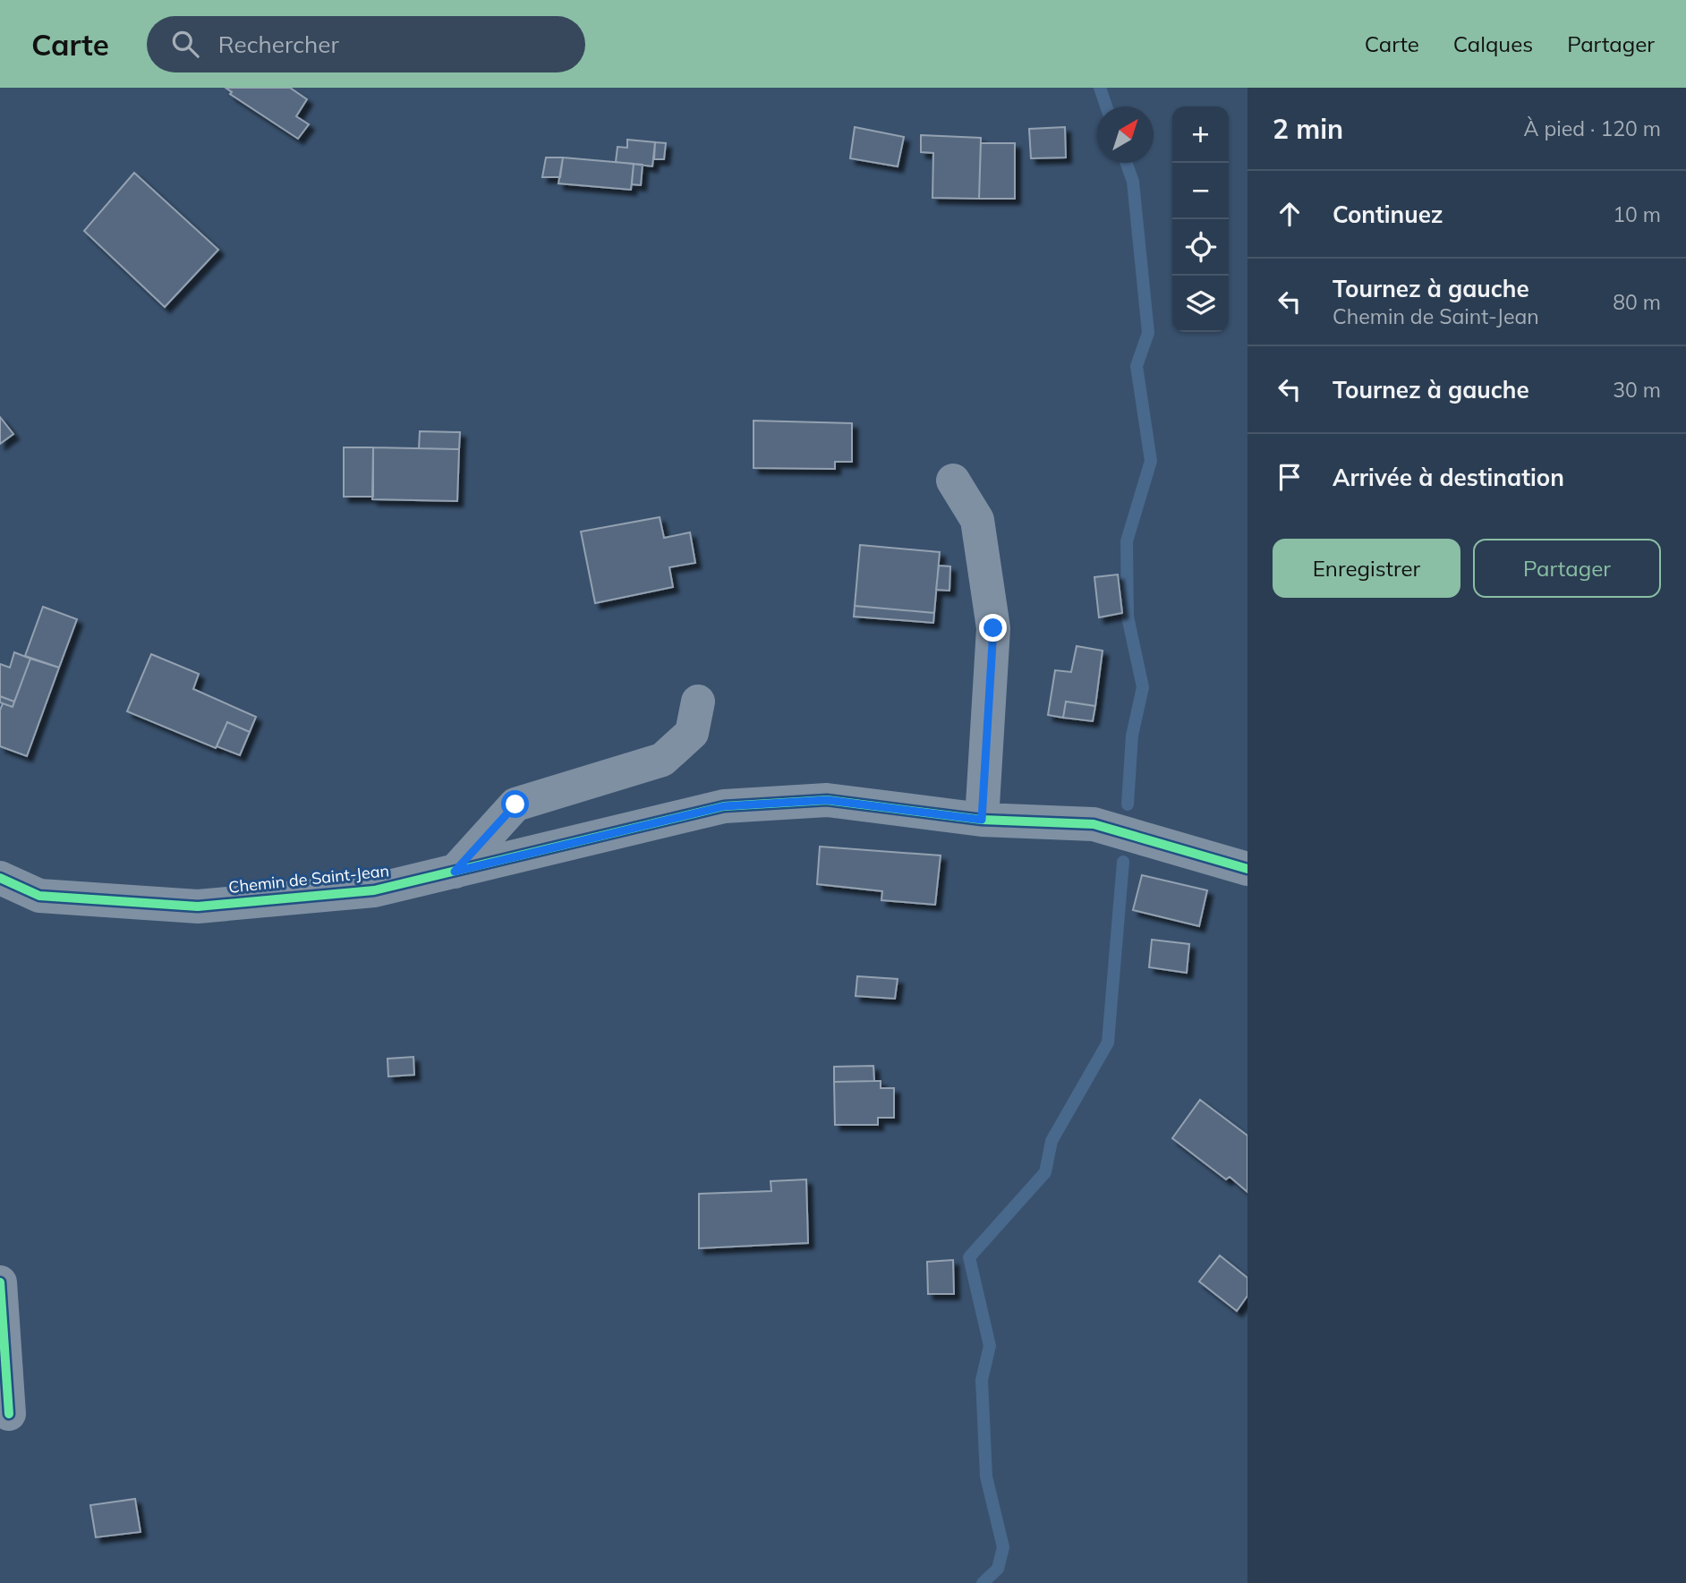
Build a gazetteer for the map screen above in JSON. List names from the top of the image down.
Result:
{
  "streets": {
    "street": ["Chemin de Saint-Jean"]
  },
  "north": "top right",
  "page": {
    "header": "Carte",
    "search": "Rechercher",
    "nav": ["Carte", "Calques", "Partager"],
    "heading": ["2 min", "À pied · 120 m"],
    "map_buttons": ["+", "−"],
    "list": [
      ["Continuez", "10 m"],
      ["Tournez à gauche", "Chemin de Saint-Jean", "80 m"],
      ["Tournez à gauche", "30 m"],
      "Arrivée à destination"
    ],
    "buttons": ["Enregistrer", "Partager"]
  }
}
